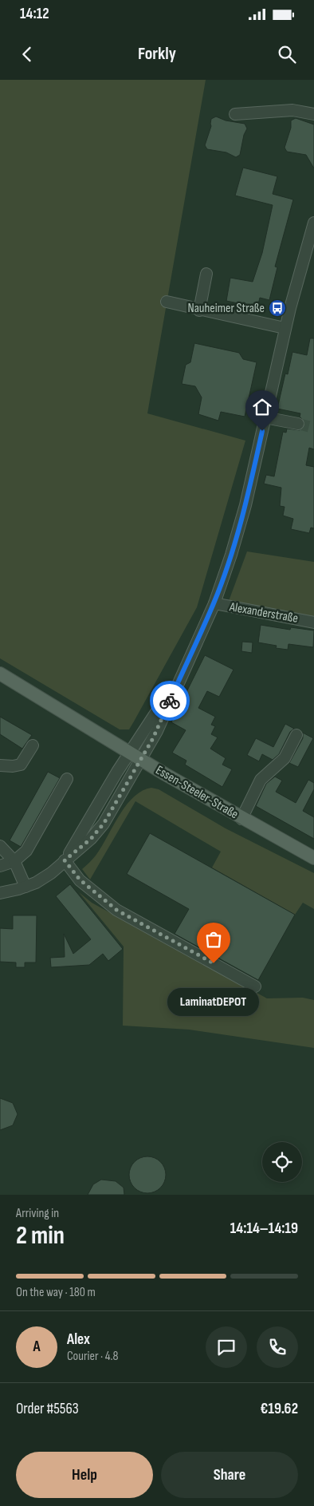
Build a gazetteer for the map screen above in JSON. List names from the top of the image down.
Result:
{
  "streets": {
    "main road": ["Essen-Steeler-Straße"],
    "street": ["Alexanderstraße"]
  },
  "places": {
    "bus stop": ["Nauheimer Straße"],
    "other": ["LaminatDEPOT"]
  },
  "page": {
    "status": "14:12",
    "header": "Forkly",
    "bubble": "LaminatDEPOT",
    "heading": ["2 min", "Arriving in", "14:14–14:19"],
    "panel": [
      "Alex",
      "Courier · 4.8",
      "Order #5563",
      "€19.62"
    ],
    "bar": "On the way · 180 m",
    "round": "A",
    "buttons": ["Help", "Share"]
  }
}
